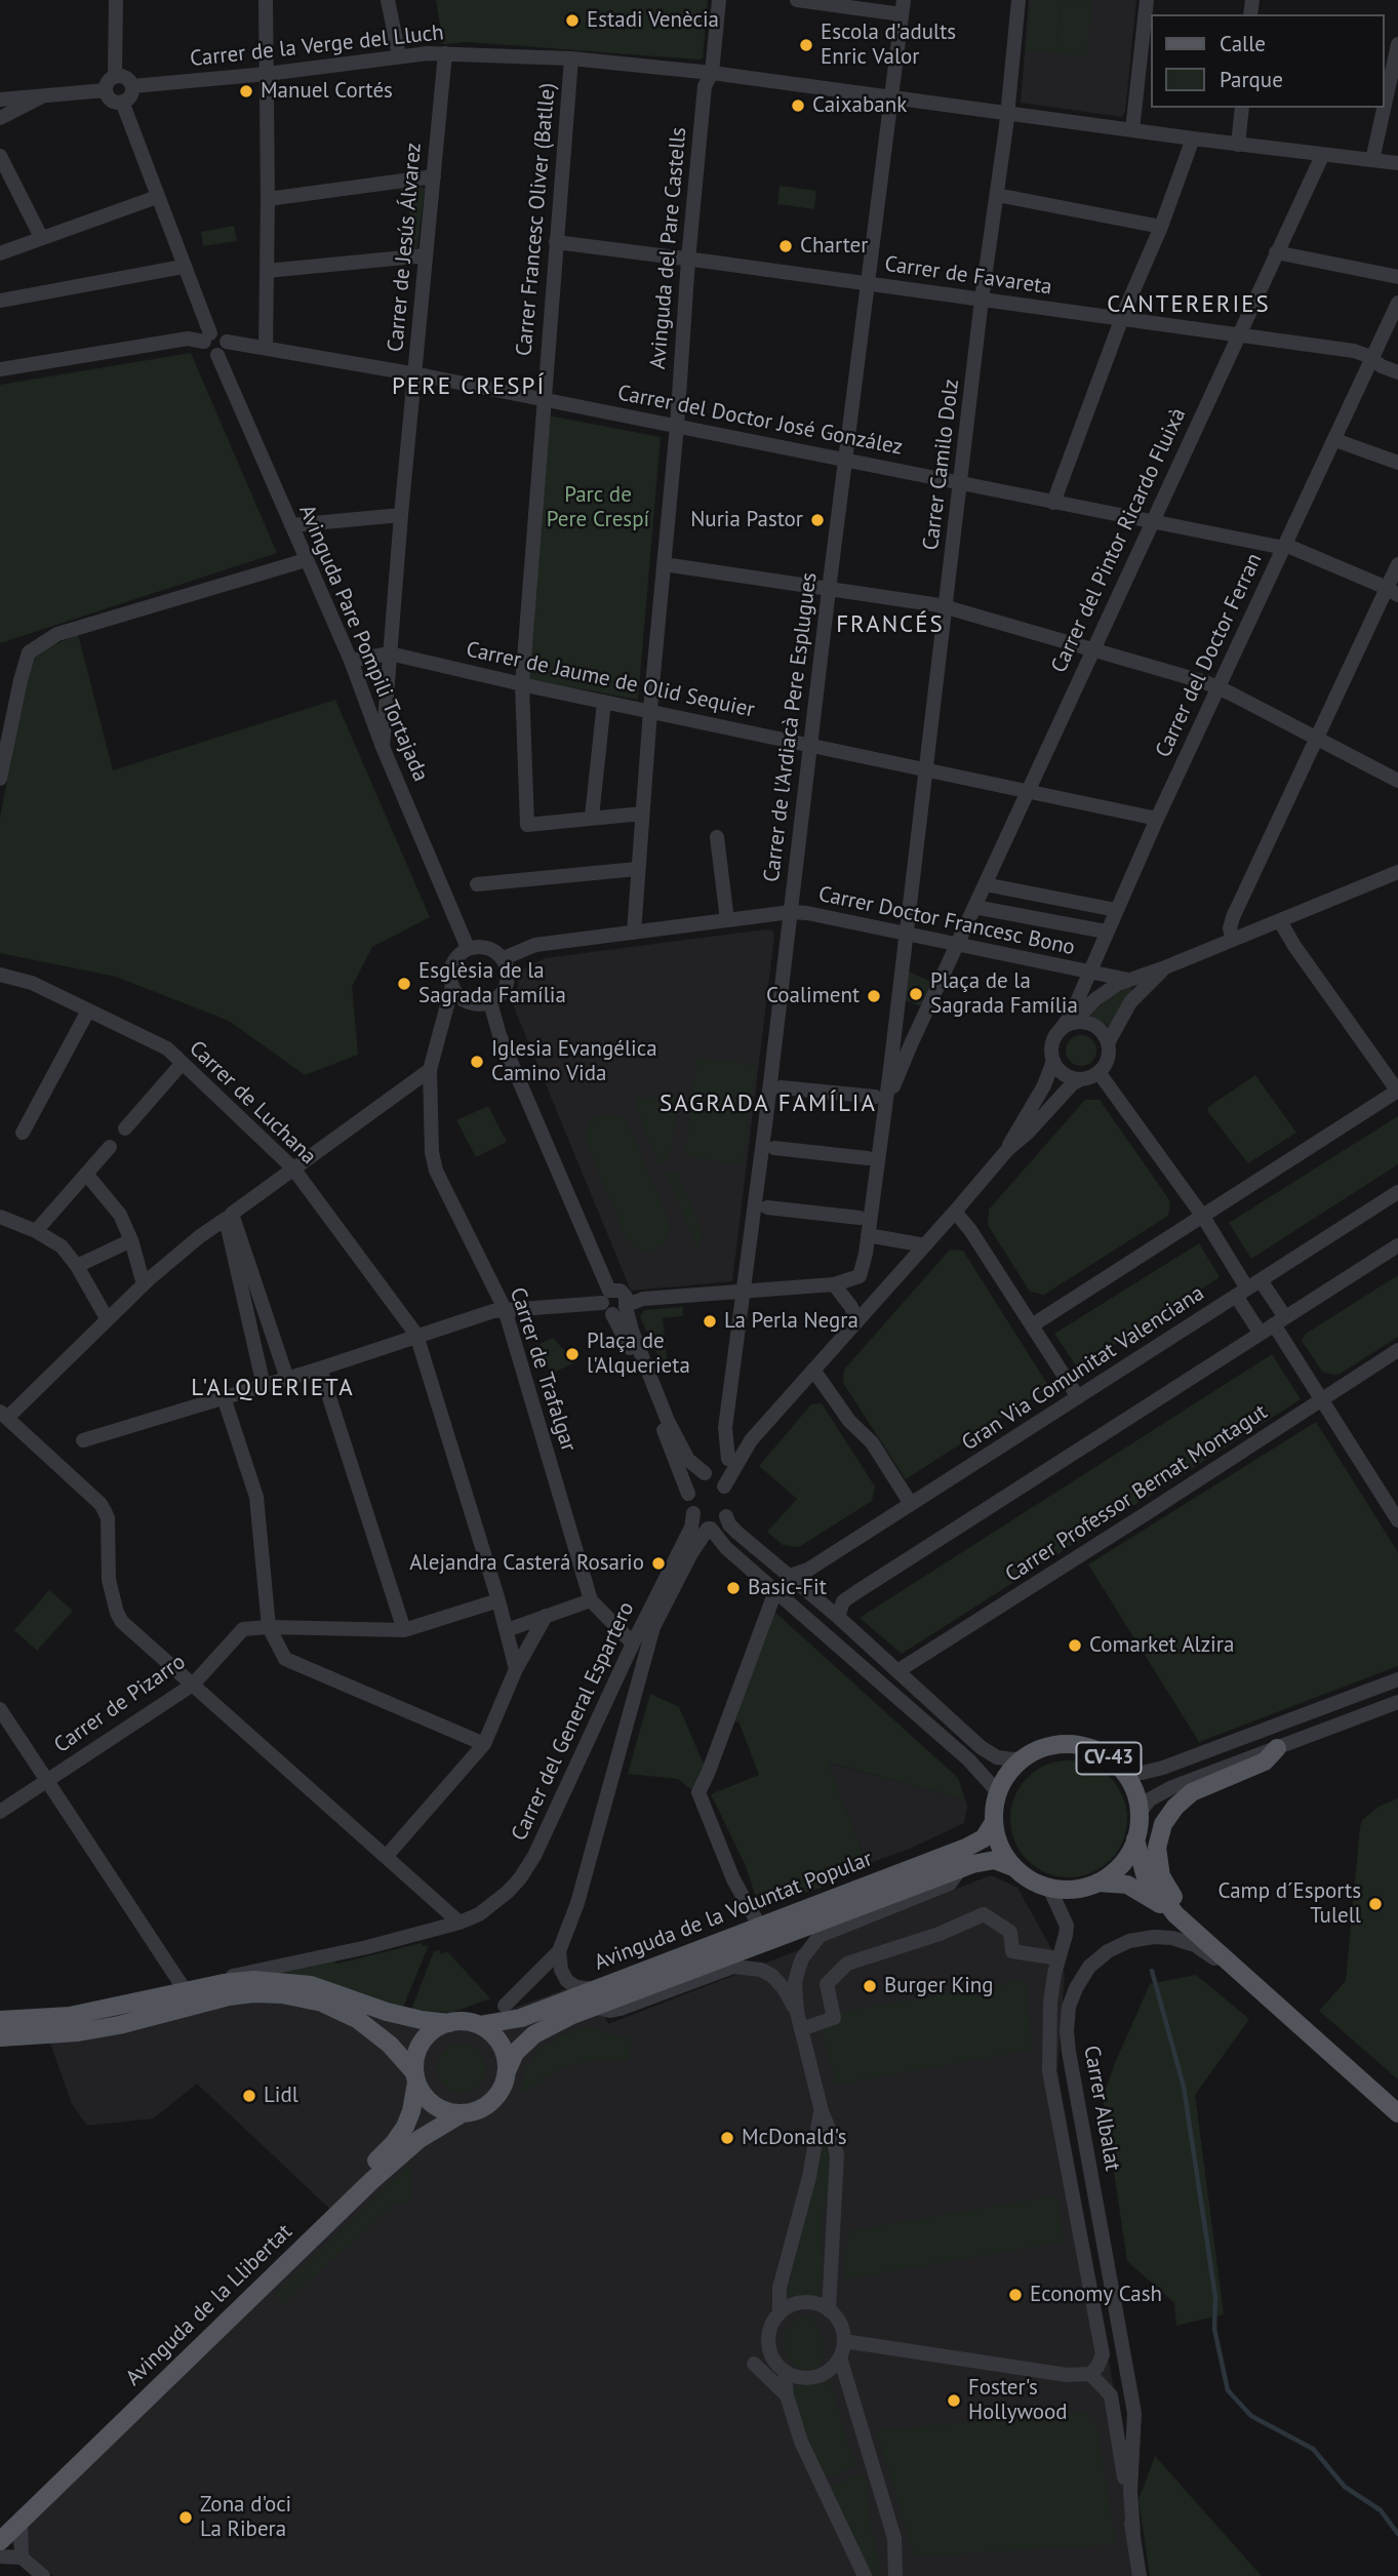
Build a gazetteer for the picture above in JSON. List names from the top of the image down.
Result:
{
  "streets": {
    "main road": ["CV-43", "Avinguda de la Voluntat Popular", "Avinguda de la Llibertat"],
    "street": [
      "Carrer de la Verge del Lluch",
      "Carrer Francesc Oliver (Batlle)",
      "Carrer de Jesús Álvarez",
      "Avinguda del Pare Castells",
      "Carrer de Favareta",
      "Carrer del Doctor José González",
      "Carrer Camilo Dolz",
      "Carrer del Pintor Ricardo Fluixà",
      "Avinguda Pare Pompili Tortajada",
      "Carrer del Doctor Ferran",
      "Carrer de Jaume de Olid Sequier",
      "Carrer de l'Ardiacà Pere Esplugues",
      "Carrer Doctor Francesc Bono",
      "Carrer de Luchana",
      "Gran Via Comunitat Valenciana",
      "Carrer de Trafalgar",
      "Carrer Professor Bernat Montagut",
      "Carrer de Pizarro",
      "Carrer del General Espartero",
      "Carrer Albalat"
    ]
  },
  "crossings": [
    ["Carrer de la Verge del Lluch", "Carrer Francesc Oliver (Batlle)"],
    ["Carrer de la Verge del Lluch", "Carrer de Jesús Álvarez"],
    ["Carrer de la Verge del Lluch", "Avinguda del Pare Castells"],
    ["Carrer de la Verge del Lluch", "Carrer Camilo Dolz"],
    ["Carrer de la Verge del Lluch", "Carrer del Pintor Ricardo Fluixà"],
    ["Carrer de la Verge del Lluch", "Carrer de l'Ardiacà Pere Esplugues"],
    ["Carrer Francesc Oliver (Batlle)", "Carrer de Favareta"],
    ["Carrer Francesc Oliver (Batlle)", "Carrer del Doctor José González"],
    ["Carrer Francesc Oliver (Batlle)", "Carrer de Jaume de Olid Sequier"],
    ["Carrer de Jesús Álvarez", "Carrer del Doctor José González"],
    ["Carrer de Jesús Álvarez", "Avinguda Pare Pompili Tortajada"],
    ["Carrer de Jesús Álvarez", "Carrer de Jaume de Olid Sequier"],
    ["Avinguda del Pare Castells", "Carrer de Favareta"],
    ["Avinguda del Pare Castells", "Carrer del Doctor José González"],
    ["Avinguda del Pare Castells", "Carrer de Jaume de Olid Sequier"],
    ["Avinguda del Pare Castells", "Carrer Doctor Francesc Bono"],
    ["Carrer de Favareta", "Carrer Camilo Dolz"],
    ["Carrer de Favareta", "Carrer del Pintor Ricardo Fluixà"],
    ["Carrer de Favareta", "Carrer del Doctor Ferran"],
    ["Carrer de Favareta", "Carrer de l'Ardiacà Pere Esplugues"],
    ["Carrer del Doctor José González", "Carrer Camilo Dolz"],
    ["Carrer del Doctor José González", "Carrer del Pintor Ricardo Fluixà"],
    ["Carrer del Doctor José González", "Avinguda Pare Pompili Tortajada"],
    ["Carrer del Doctor José González", "Carrer del Doctor Ferran"],
    ["Carrer del Doctor José González", "Carrer de l'Ardiacà Pere Esplugues"],
    ["Carrer Camilo Dolz", "Carrer de Jaume de Olid Sequier"],
    ["Carrer Camilo Dolz", "Carrer Doctor Francesc Bono"],
    ["Carrer del Pintor Ricardo Fluixà", "Carrer de Jaume de Olid Sequier"],
    ["Carrer del Pintor Ricardo Fluixà", "Carrer Doctor Francesc Bono"],
    ["Avinguda Pare Pompili Tortajada", "Carrer de Jaume de Olid Sequier"],
    ["Avinguda Pare Pompili Tortajada", "Carrer Doctor Francesc Bono"],
    ["Avinguda Pare Pompili Tortajada", "Carrer de Trafalgar"],
    ["Carrer del Doctor Ferran", "Carrer de Jaume de Olid Sequier"],
    ["Carrer del Doctor Ferran", "Carrer Doctor Francesc Bono"],
    ["Carrer de Jaume de Olid Sequier", "Carrer de l'Ardiacà Pere Esplugues"],
    ["Carrer de l'Ardiacà Pere Esplugues", "Carrer Doctor Francesc Bono"],
    ["Carrer Doctor Francesc Bono", "Carrer de Trafalgar"],
    ["Carrer de Luchana", "Carrer de Pizarro"],
    ["Carrer de Trafalgar", "Carrer del General Espartero"],
    ["CV-43", "Avinguda de la Voluntat Popular"],
    ["CV-43", "Carrer Albalat"],
    ["Avinguda de la Voluntat Popular", "Carrer Albalat"],
    ["Avinguda de la Voluntat Popular", "Avinguda de la Llibertat"]
  ],
  "districts": [
    "CANTERERIES",
    "PERE CRESPÍ",
    "FRANCÉS",
    "SAGRADA FAMÍLIA",
    "L'ALQUERIETA"
  ],
  "parks": ["Parc de Pere Crespí"],
  "places": [
    "Estadi Venècia",
    "Escola d'adults Enric Valor",
    "Manuel Cortés",
    "Caixabank",
    "Charter",
    "Nuria Pastor",
    "Esglèsia de la Sagrada Família",
    "Plaça de la Sagrada Família",
    "Coaliment",
    "Iglesia Evangélica Camino Vida",
    "La Perla Negra",
    "Plaça de l'Alquerieta",
    "Alejandra Casterá Rosario",
    "Basic-Fit",
    "Comarket Alzira",
    "Camp d´Esports Tulell",
    "Burger King",
    "Lidl",
    "McDonald's",
    "Economy Cash",
    "Foster's Hollywood",
    "Zona d'oci La Ribera"
  ],
  "legend": ["Calle", "Parque"]
}
